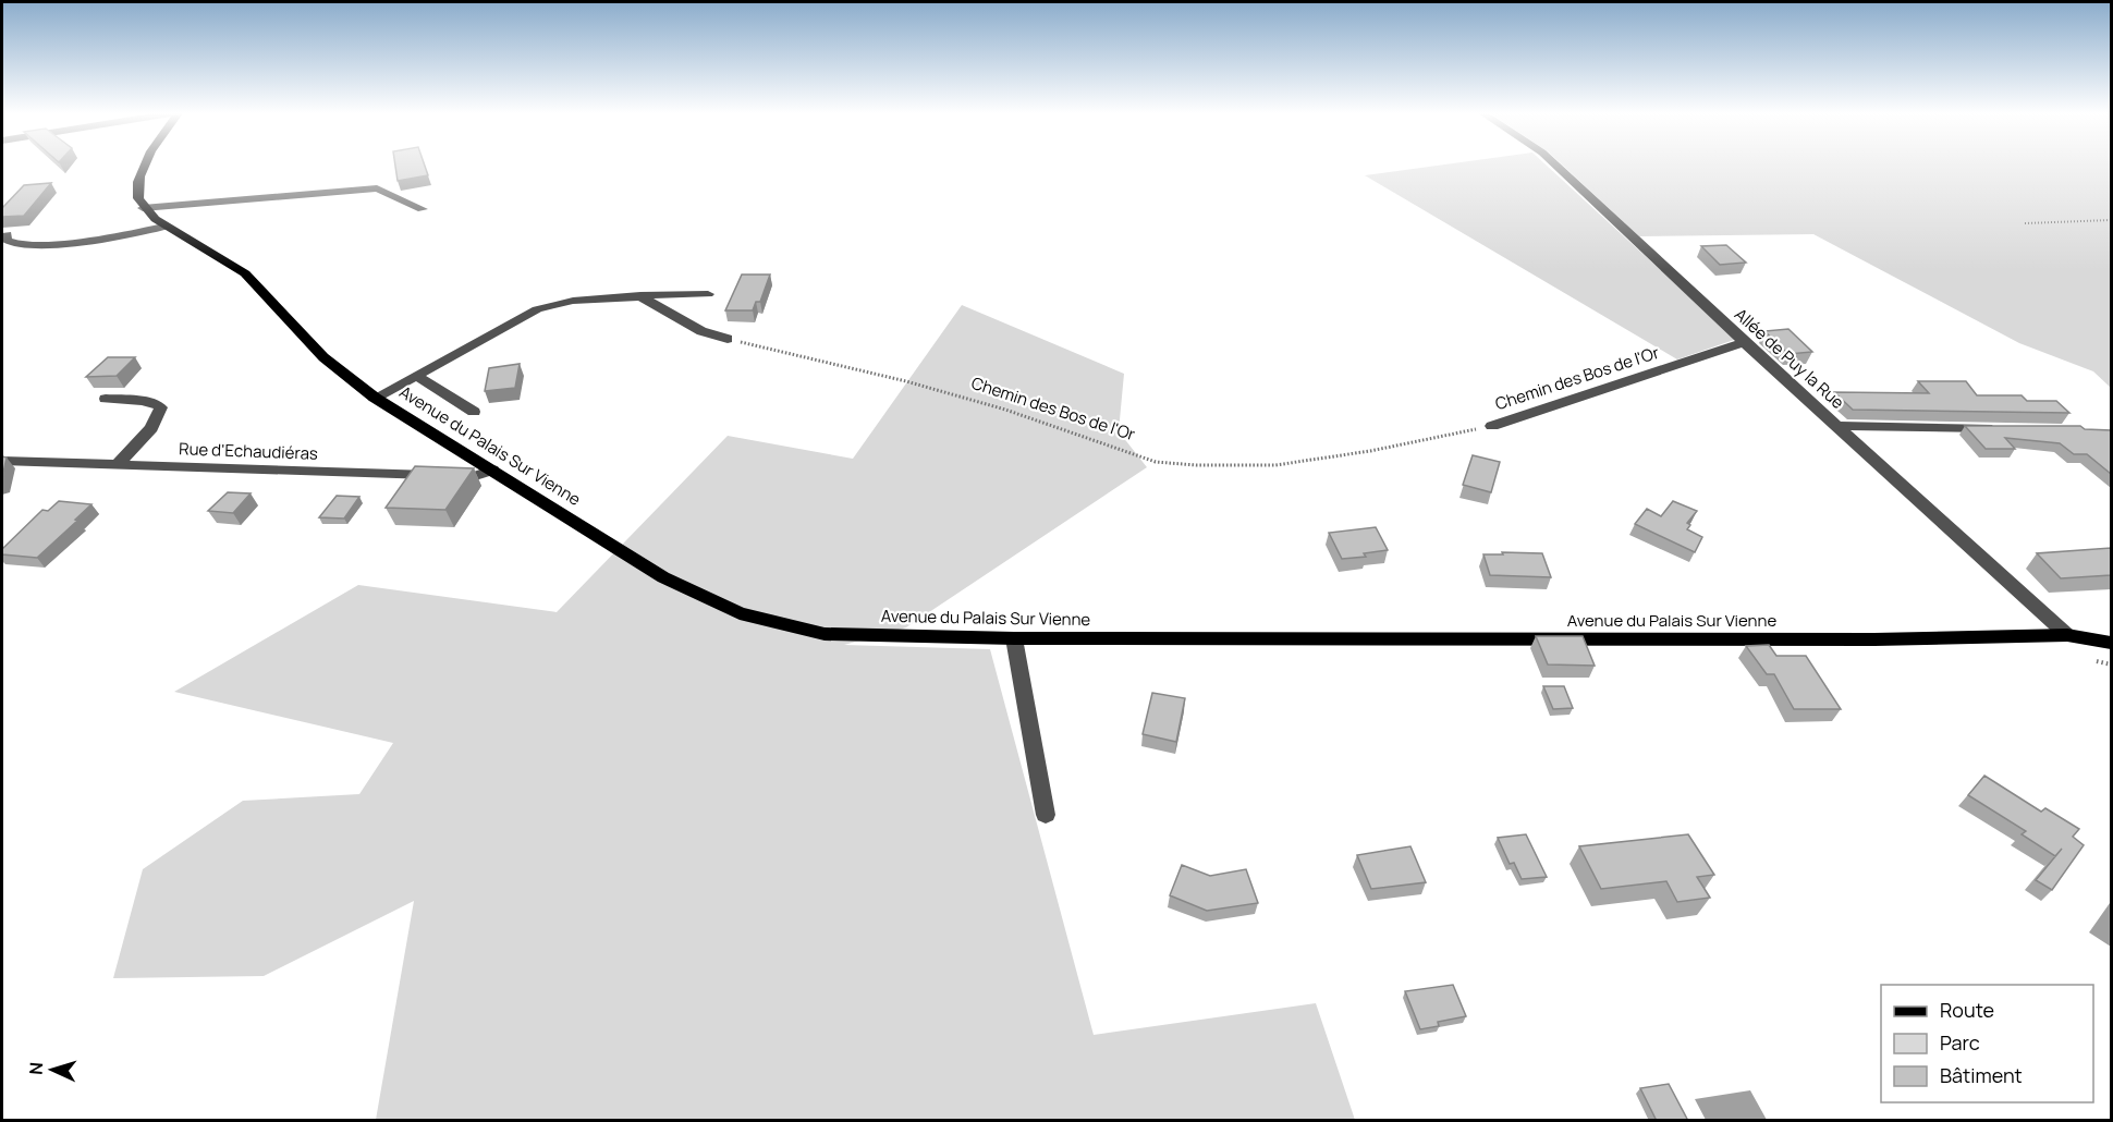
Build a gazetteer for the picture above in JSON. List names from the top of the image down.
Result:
{
  "streets": {
    "main road": ["Avenue du Palais Sur Vienne"],
    "street": ["Allée de Puy la Rue", "Chemin des Bos de l'Or", "Rue d'Echaudiéras"]
  },
  "crossings": [
    ["Allée de Puy la Rue", "Chemin des Bos de l'Or"],
    ["Allée de Puy la Rue", "Avenue du Palais Sur Vienne"],
    ["Avenue du Palais Sur Vienne", "Rue d'Echaudiéras"]
  ],
  "legend": ["Route", "Parc", "Bâtiment"],
  "north": "left"
}
